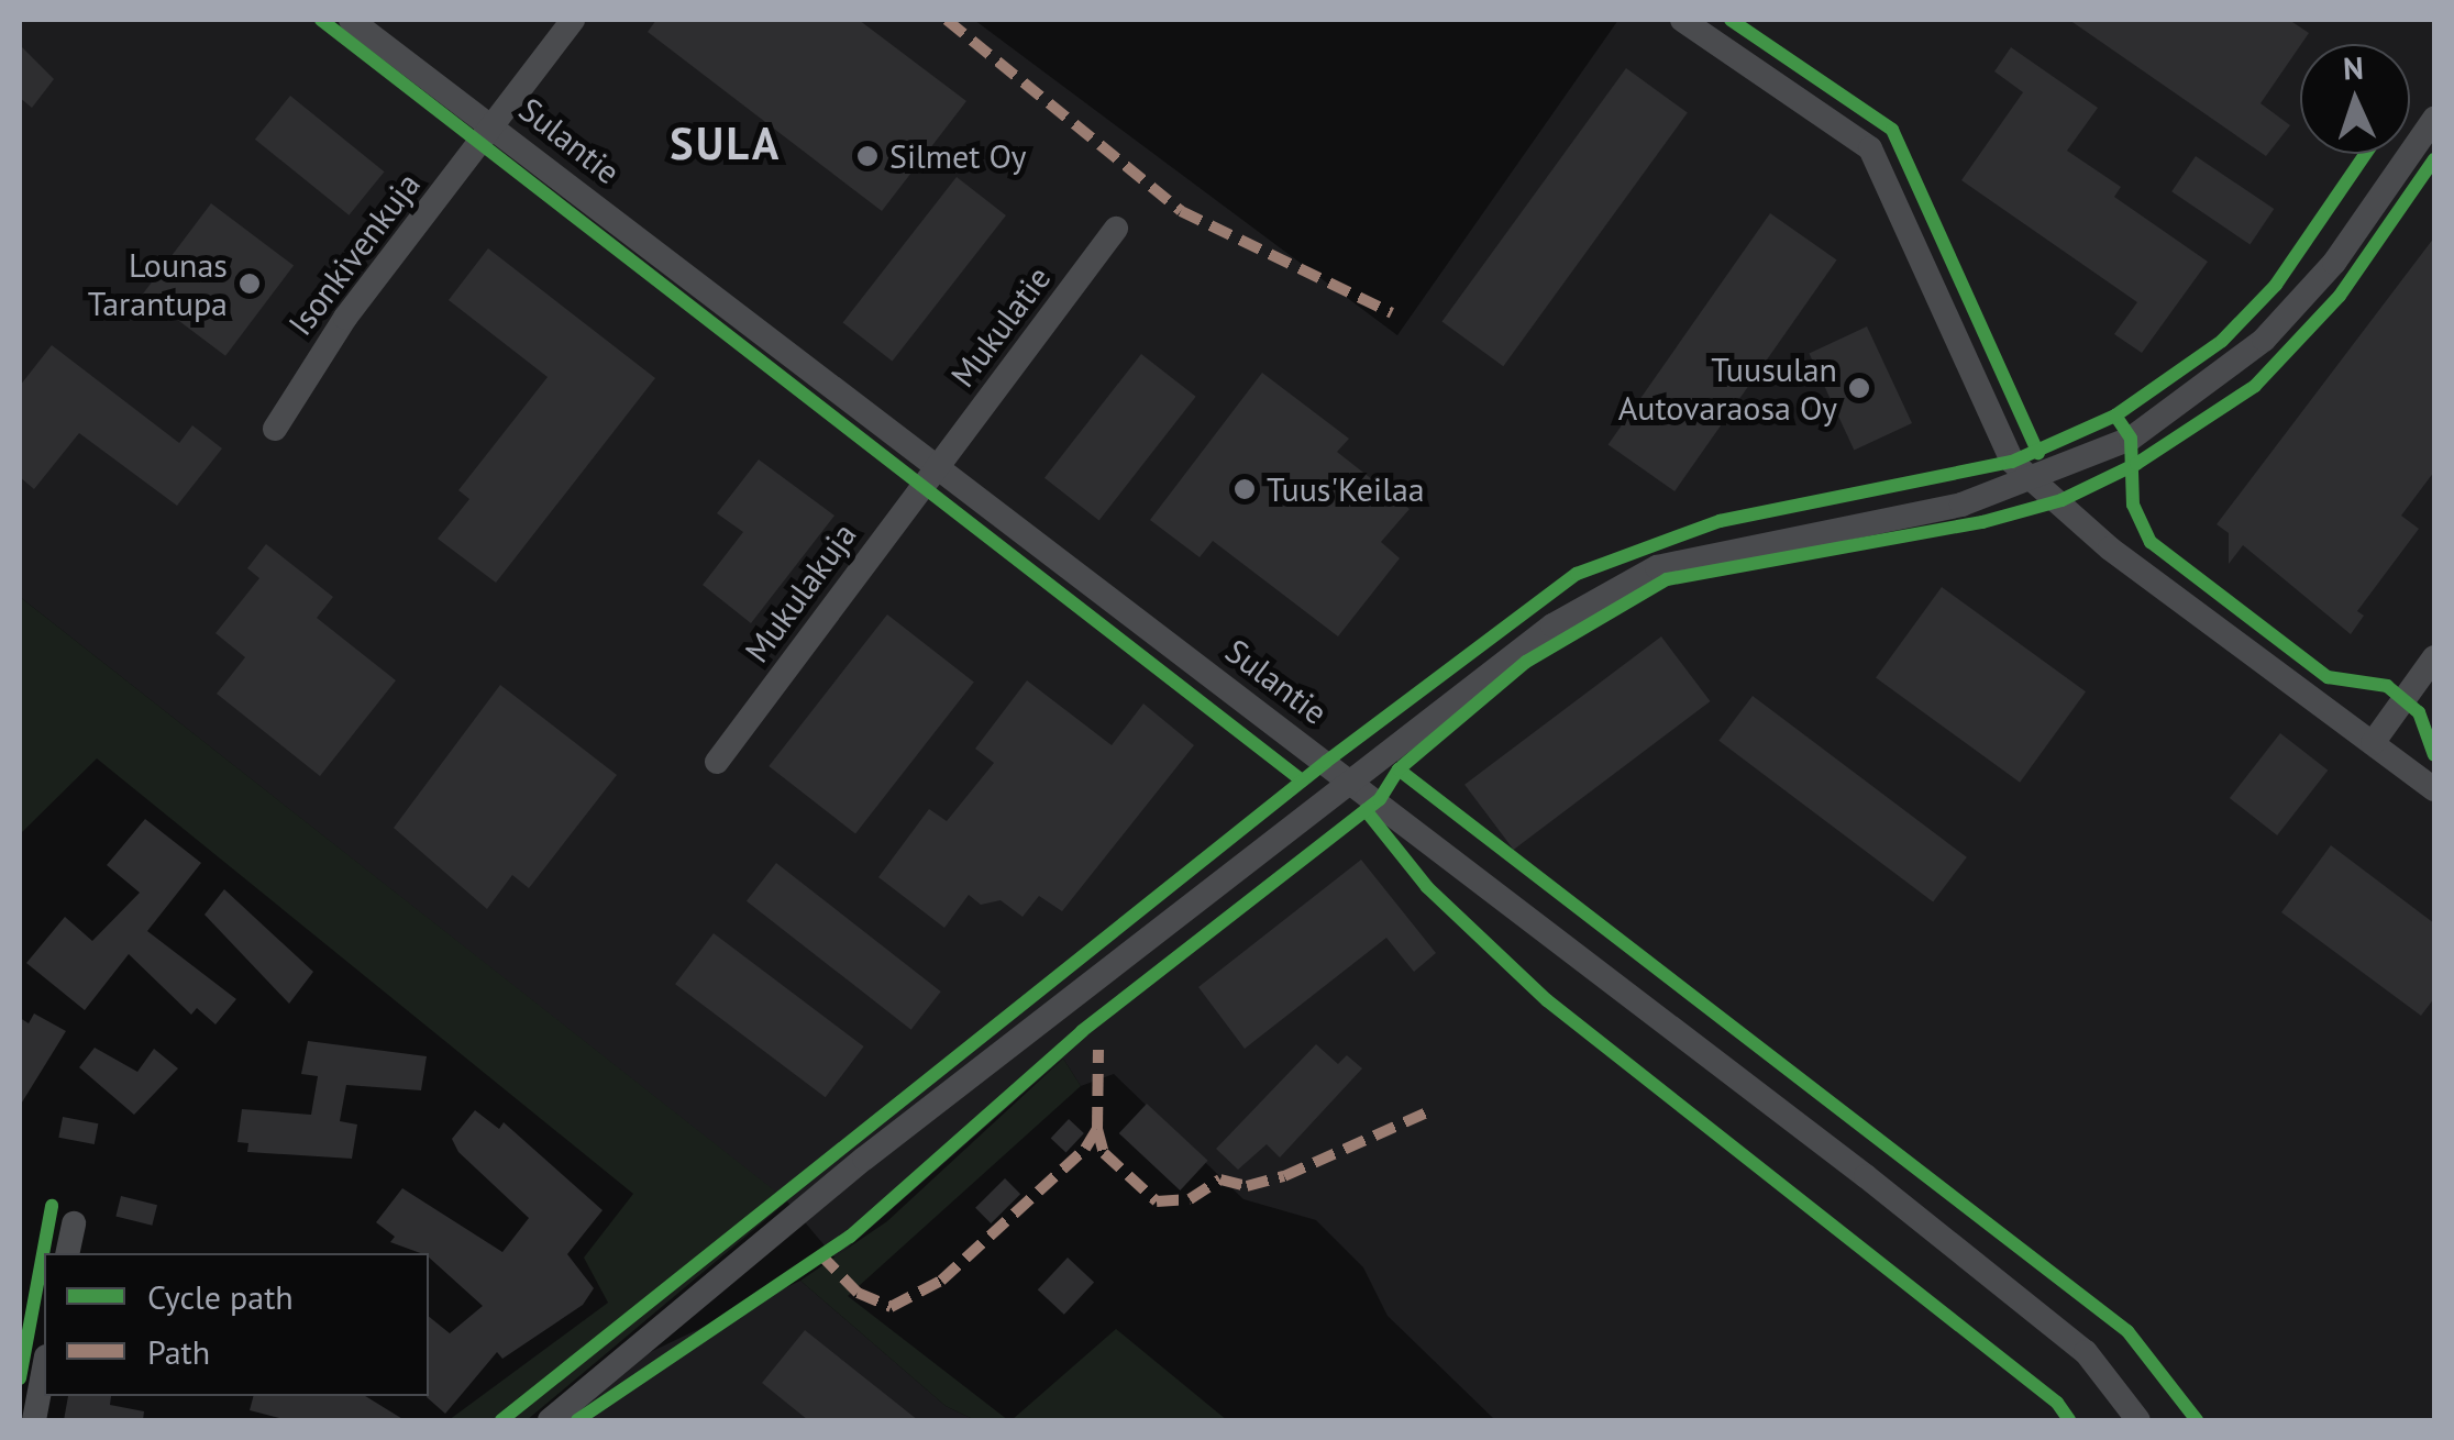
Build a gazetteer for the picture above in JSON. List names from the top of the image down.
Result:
{
  "streets": {
    "street": [
      "Sulantie",
      "Isonkivenkuja",
      "Mukulatie",
      "Mukulakuja"
    ]
  },
  "crossings": [
    ["Sulantie", "Isonkivenkuja"],
    ["Sulantie", "Mukulatie"],
    ["Sulantie", "Mukulakuja"],
    ["Mukulatie", "Mukulakuja"]
  ],
  "districts": ["SULA"],
  "places": [
    "Silmet Oy",
    "Lounas Tarantupa",
    "Tuusulan Autovaraosa Oy",
    "Tuus'Keilaa"
  ],
  "legend": ["Cycle path", "Path"],
  "north": "top"
}
